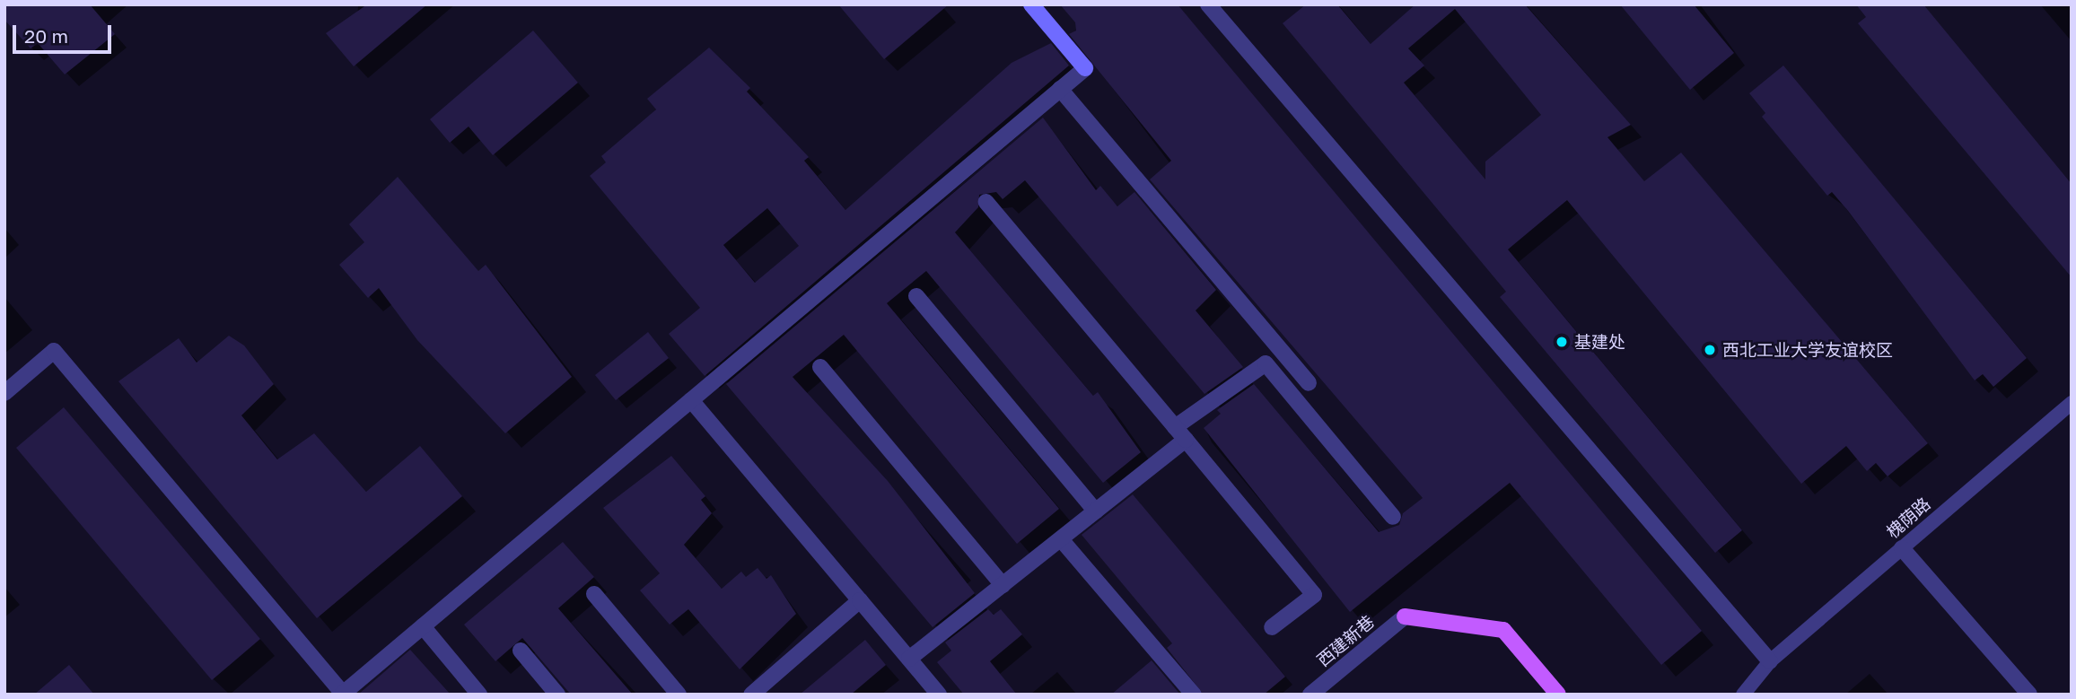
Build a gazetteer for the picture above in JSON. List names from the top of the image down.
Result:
{
  "streets": {
    "street": ["西建新巷"],
    "lane": ["槐荫路"]
  },
  "places": ["基建处", "西北工业大学友谊校区"],
  "scale_bar": "20 m"
}
